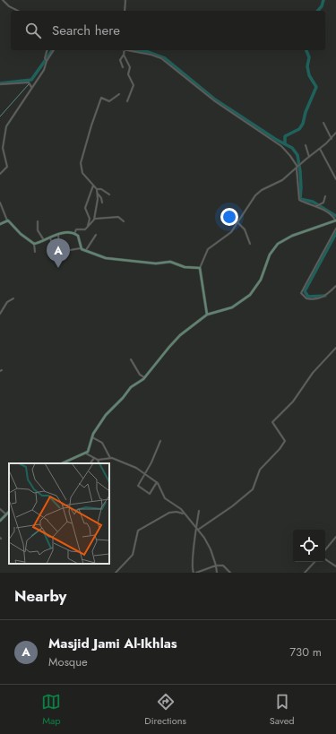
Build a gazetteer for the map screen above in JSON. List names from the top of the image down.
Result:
{
  "page": {
    "search": "Search here",
    "pins": "A",
    "heading": "Nearby",
    "list": [
      {
        "mark": "A",
        "name": "Masjid Jami Al-Ikhlas",
        "note": "Mosque",
        "value": "730 m"
      }
    ],
    "nav": ["Map", "Directions", "Saved"]
  }
}
